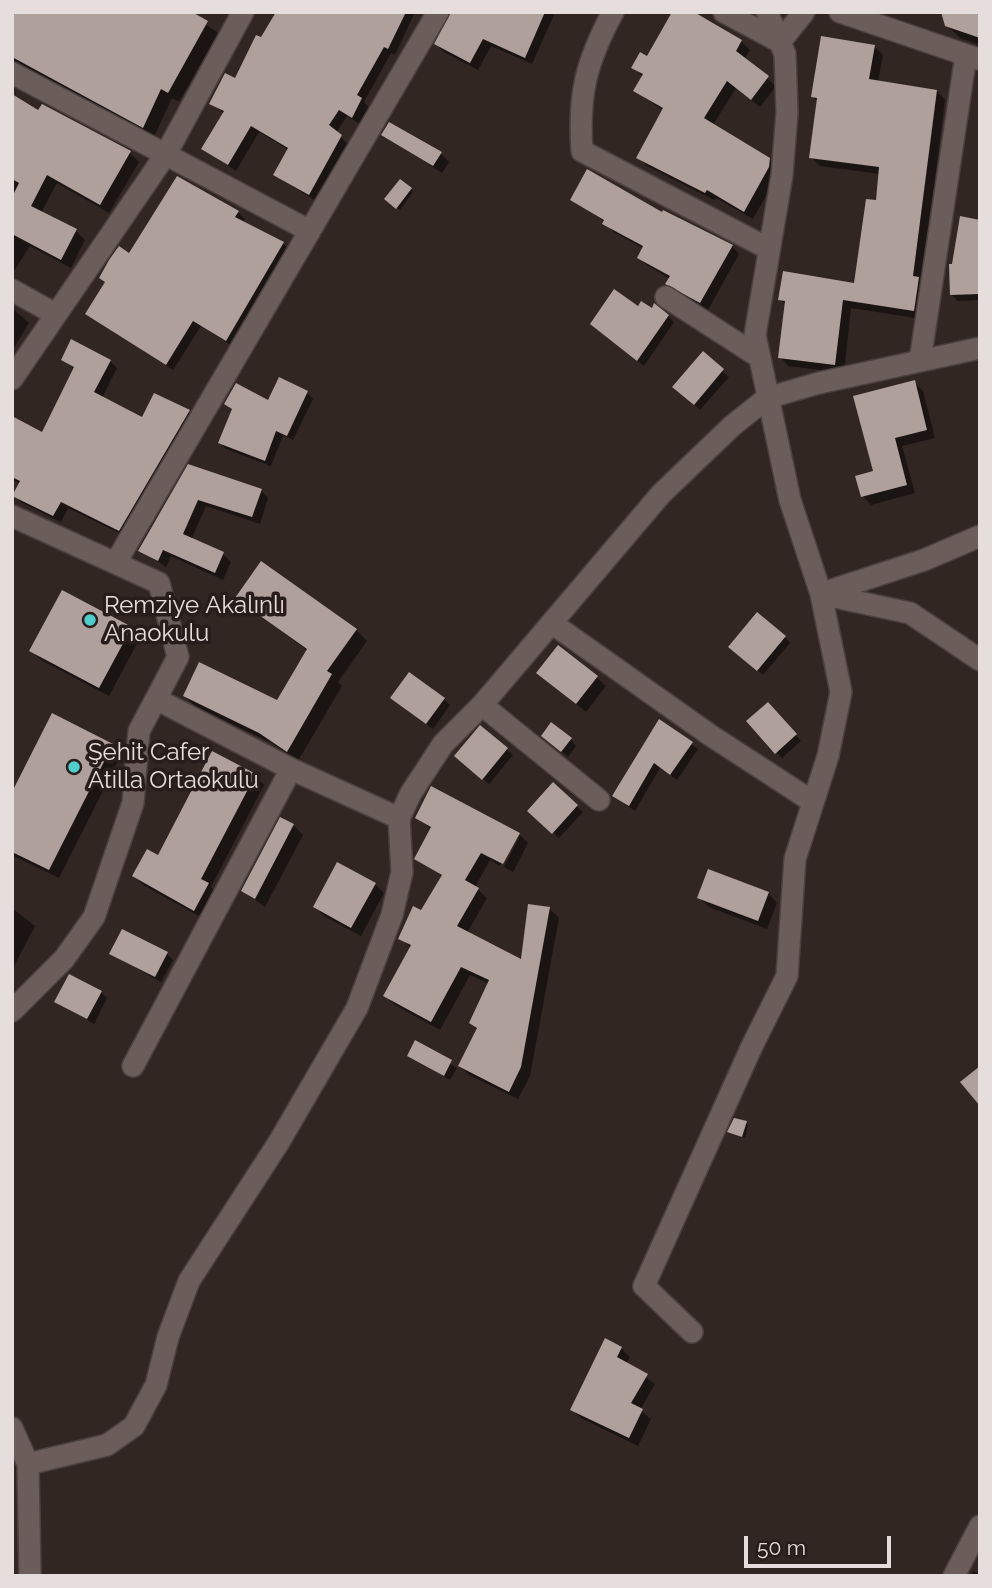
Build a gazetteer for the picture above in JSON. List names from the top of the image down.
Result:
{
  "places": ["Remziye Akalınlı Anaokulu", "Şehit Cafer Atilla Ortaokulu"],
  "scale_bar": "50 m"
}
